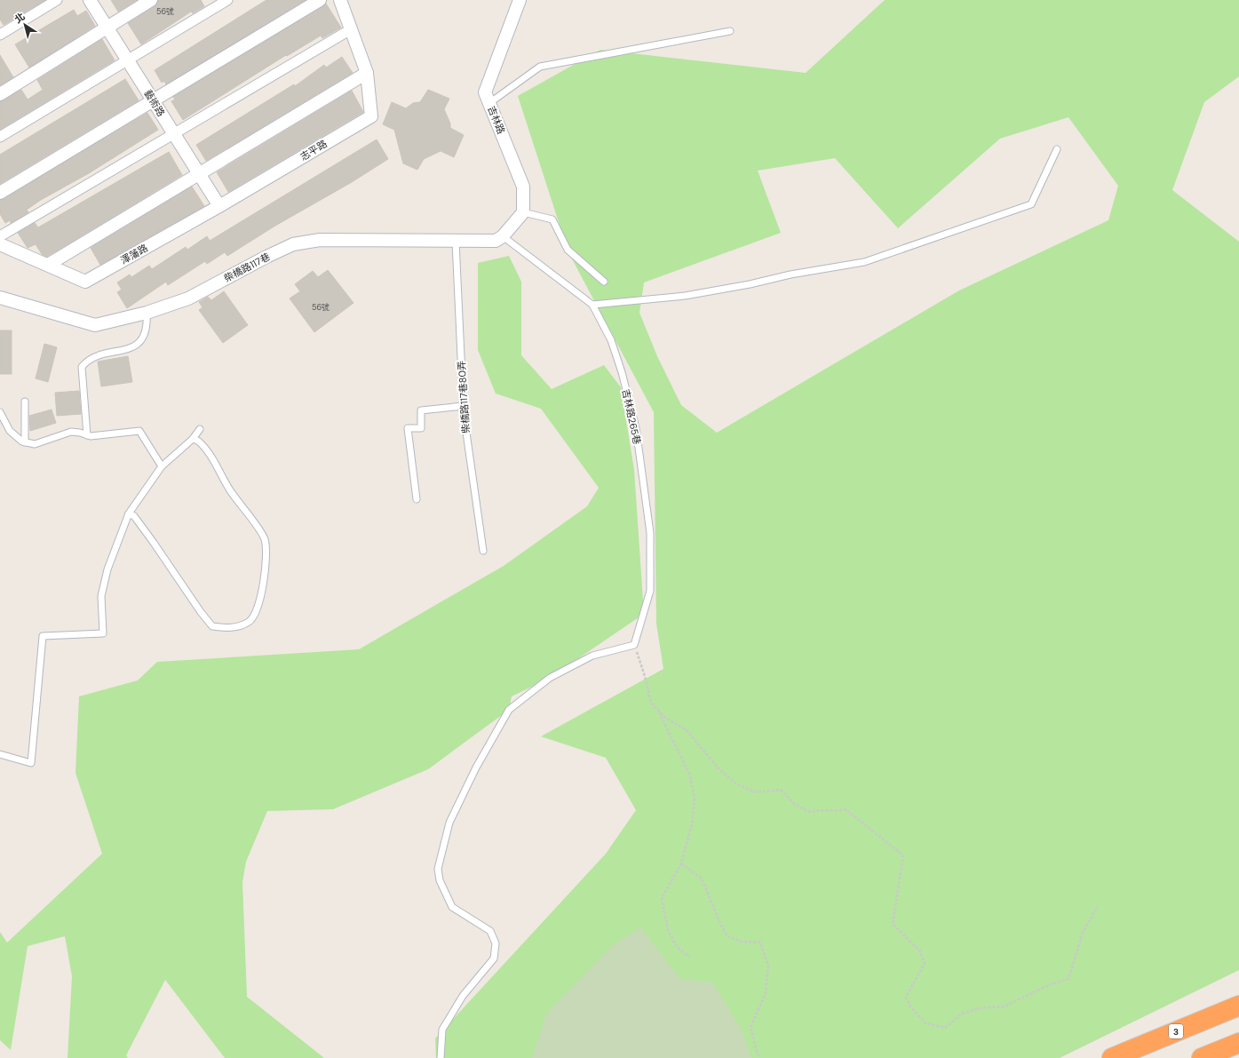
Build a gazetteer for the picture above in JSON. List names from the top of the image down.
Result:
{
  "streets": {
    "highway": ["3"],
    "street": [
      "藝術路",
      "吉林路",
      "志平路",
      "澤藩路",
      "柴橋路117巷"
    ],
    "lane": ["柴橋路117巷80弄", "吉林路265巷"]
  },
  "crossings": [
    ["藝術路", "志平路"],
    ["藝術路", "澤藩路"],
    ["志平路", "澤藩路"],
    ["柴橋路117巷", "柴橋路117巷80弄"],
    ["柴橋路117巷", "吉林路265巷"]
  ],
  "house_numbers": ["56號", "56號"],
  "north": "top left"
}
